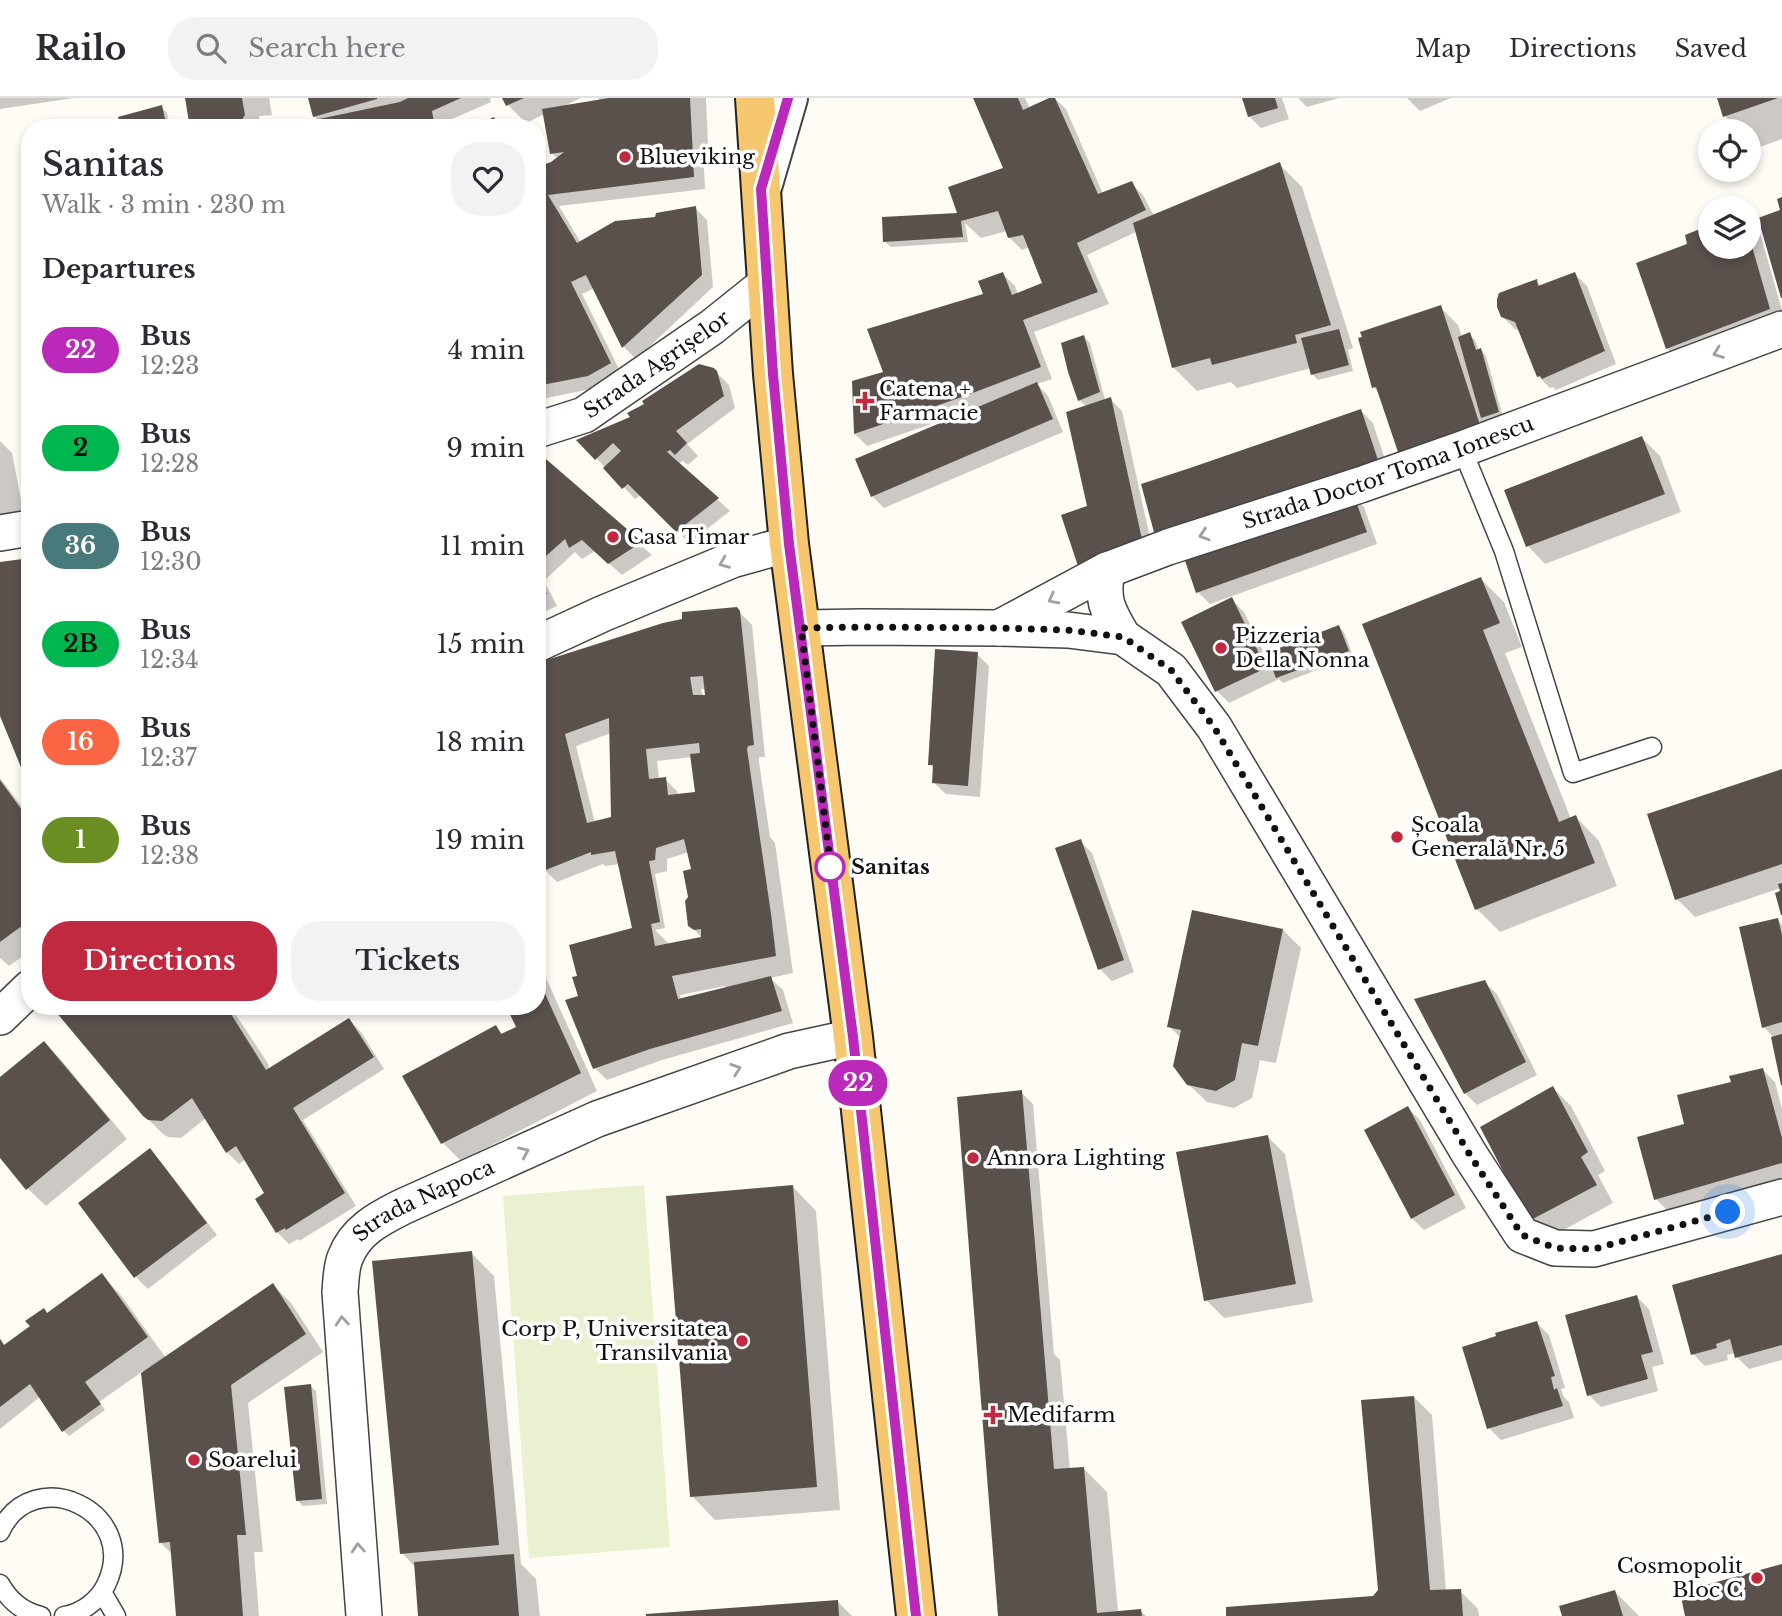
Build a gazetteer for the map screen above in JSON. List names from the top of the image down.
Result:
{
  "streets": {
    "street": ["Strada Agrișelor", "Strada Doctor Toma Ionescu", "Strada Napoca"]
  },
  "one_way": ["Strada Doctor Toma Ionescu", "Strada Napoca"],
  "places": {
    "other": [
      "Blueviking",
      "Casa Timar",
      "Pizzeria Della Nonna",
      "Școala Generală Nr. 5",
      "Sanitas",
      "Annora Lighting",
      "Corp P, Universitatea Transilvania",
      "Soarelui",
      "Cosmopolit Bloc C"
    ],
    "health": ["Catena + Farmacie", "Medifarm"]
  },
  "lines": ["bus line 22"],
  "page": {
    "header": "Railo",
    "search": "Search here",
    "nav": ["Map", "Directions", "Saved"],
    "on_map": "22",
    "heading": [
      ["Sanitas", "Walk · 3 min · 230 m"],
      "Departures"
    ],
    "list": [
      {
        "mark": "22",
        "name": "Bus",
        "note": "12:23",
        "value": "4 min"
      },
      {
        "mark": "2",
        "name": "Bus",
        "note": "12:28",
        "value": "9 min"
      },
      {
        "mark": "36",
        "name": "Bus",
        "note": "12:30",
        "value": "11 min"
      },
      {
        "mark": "2B",
        "name": "Bus",
        "note": "12:34",
        "value": "15 min"
      },
      {
        "mark": "16",
        "name": "Bus",
        "note": "12:37",
        "value": "18 min"
      },
      {
        "mark": "1",
        "name": "Bus",
        "note": "12:38",
        "value": "19 min"
      }
    ],
    "buttons": ["Directions", "Tickets"]
  }
}
